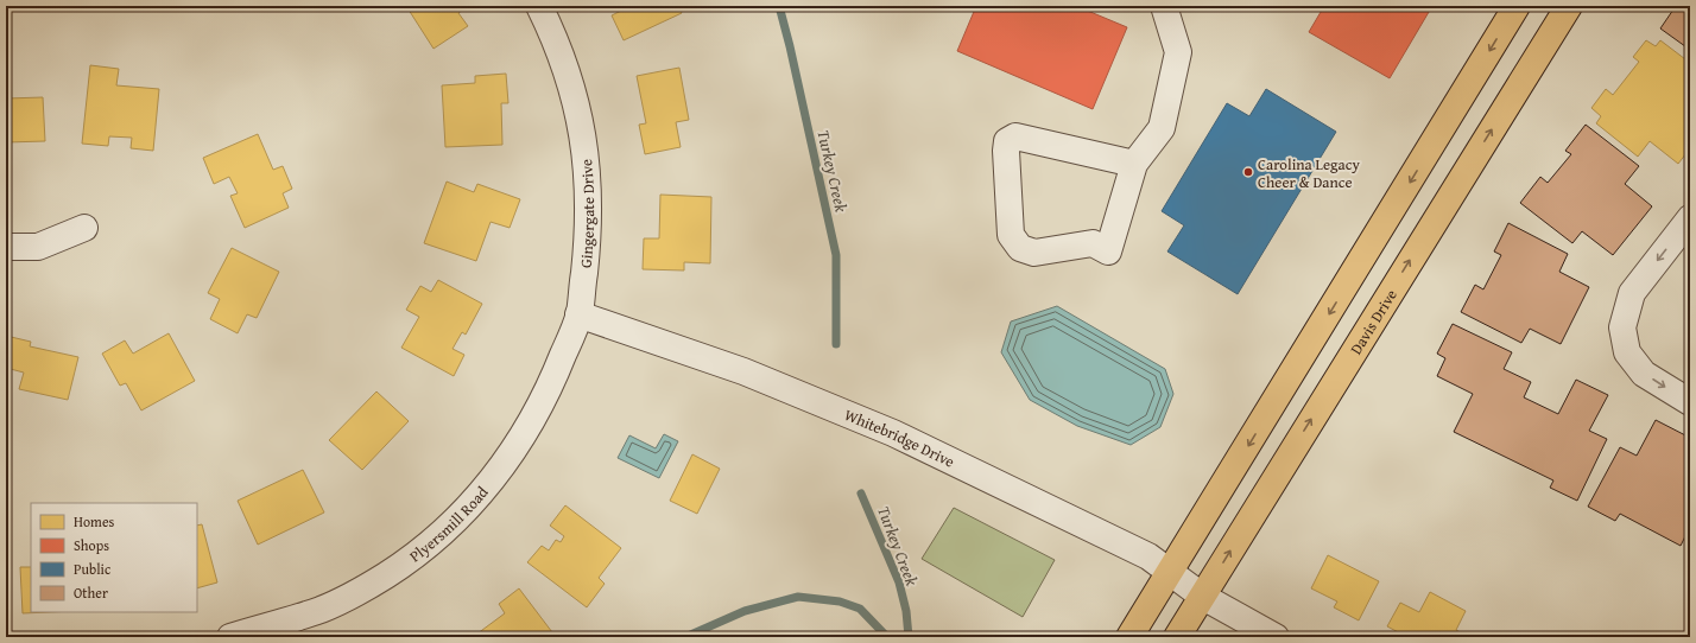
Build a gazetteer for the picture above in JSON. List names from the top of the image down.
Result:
{
  "streets": {
    "main road": ["Davis Drive"],
    "street": ["Gingergate Drive", "Whitebridge Drive", "Plyersmill Road"]
  },
  "crossings": [
    ["Gingergate Drive", "Whitebridge Drive"],
    ["Gingergate Drive", "Plyersmill Road"],
    ["Davis Drive", "Whitebridge Drive"],
    ["Whitebridge Drive", "Plyersmill Road"]
  ],
  "water": ["Turkey Creek"],
  "places": ["Carolina Legacy Cheer & Dance"],
  "legend": [
    "Homes",
    "Shops",
    "Public",
    "Other"
  ]
}
